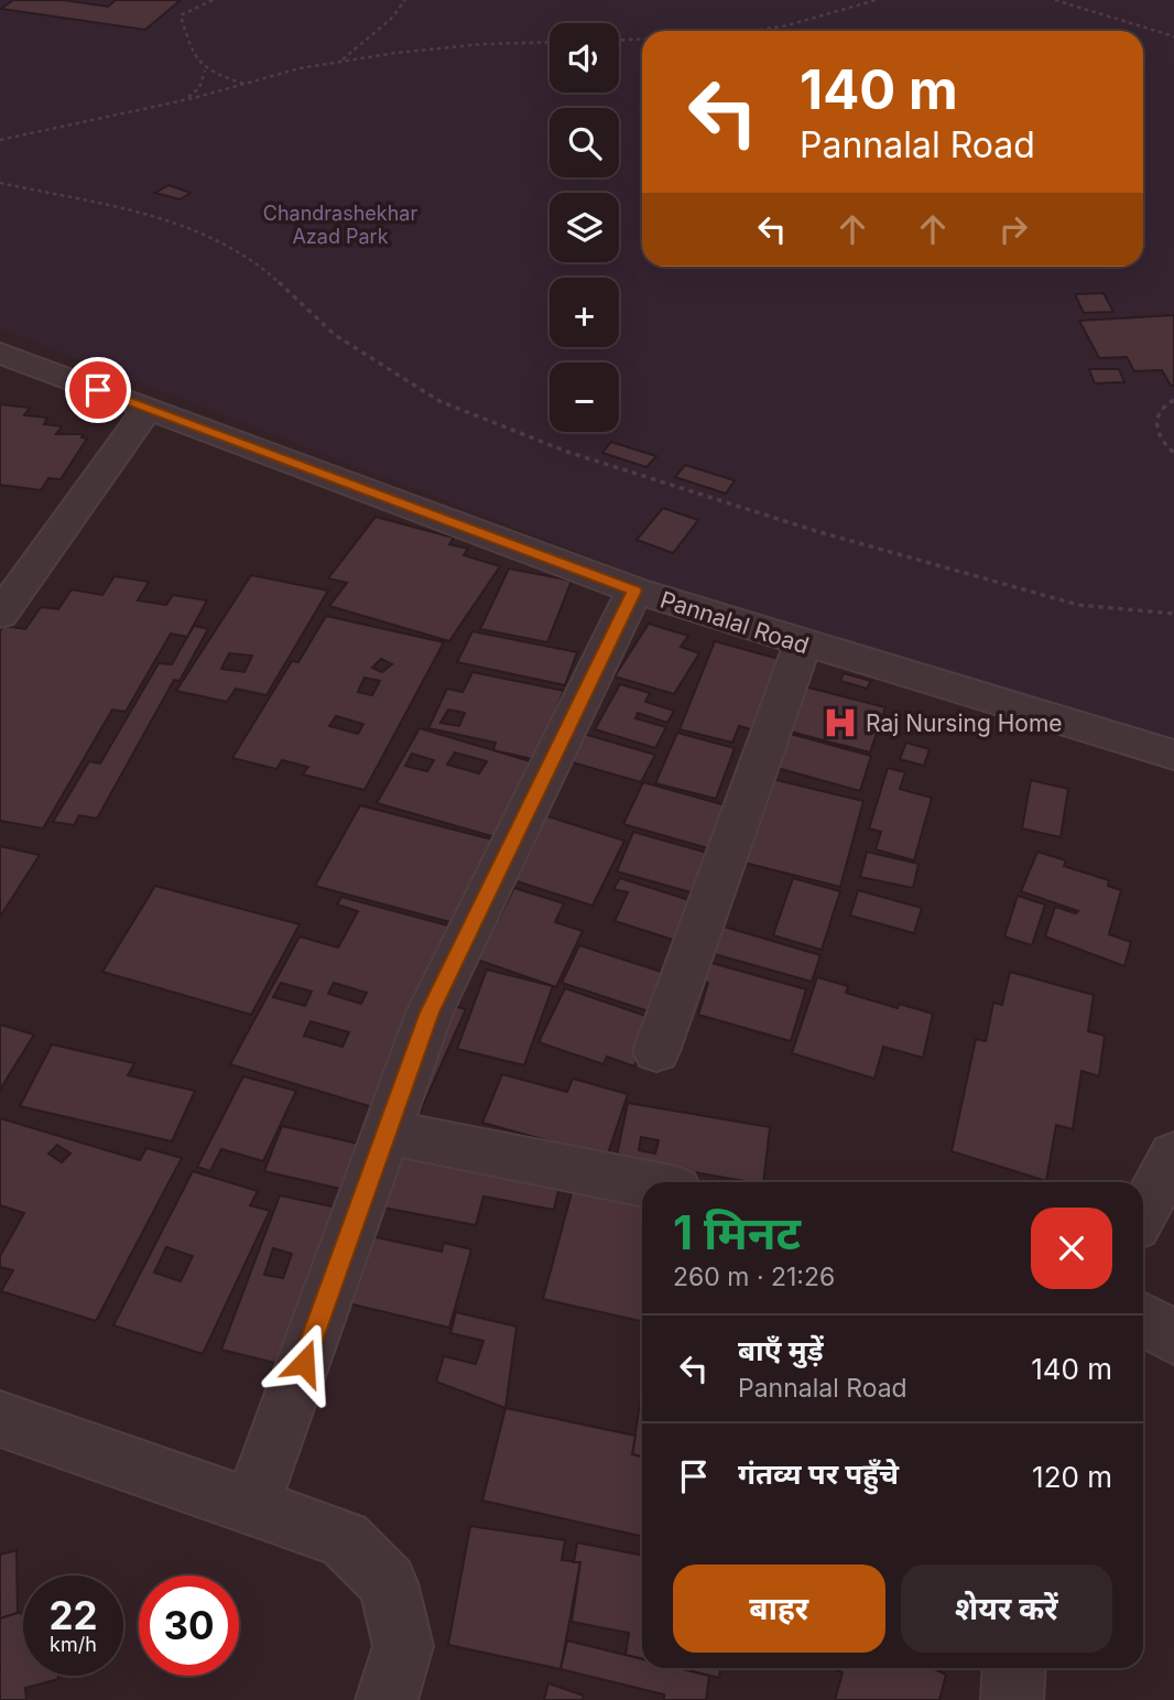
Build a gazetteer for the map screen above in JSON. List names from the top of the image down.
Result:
{
  "streets": {
    "street": ["Pannalal Road"]
  },
  "parks": ["Chandrashekhar Azad Park"],
  "places": {
    "hospital": ["Raj Nursing Home"]
  },
  "page": {
    "map_buttons": ["+", "−"],
    "turn": ["140 m", "Pannalal Road"],
    "heading": ["1 मिनट", "260 m · 21:26"],
    "list": [
      {
        "name": "बाएँ मुड़ें",
        "note": "Pannalal Road",
        "value": "140 m"
      },
      {
        "name": "गंतव्य पर पहुँचे",
        "value": "120 m"
      }
    ],
    "buttons": ["बाहर", "शेयर करें"],
    "speed": "22 km/h",
    "limit": "30"
  }
}
